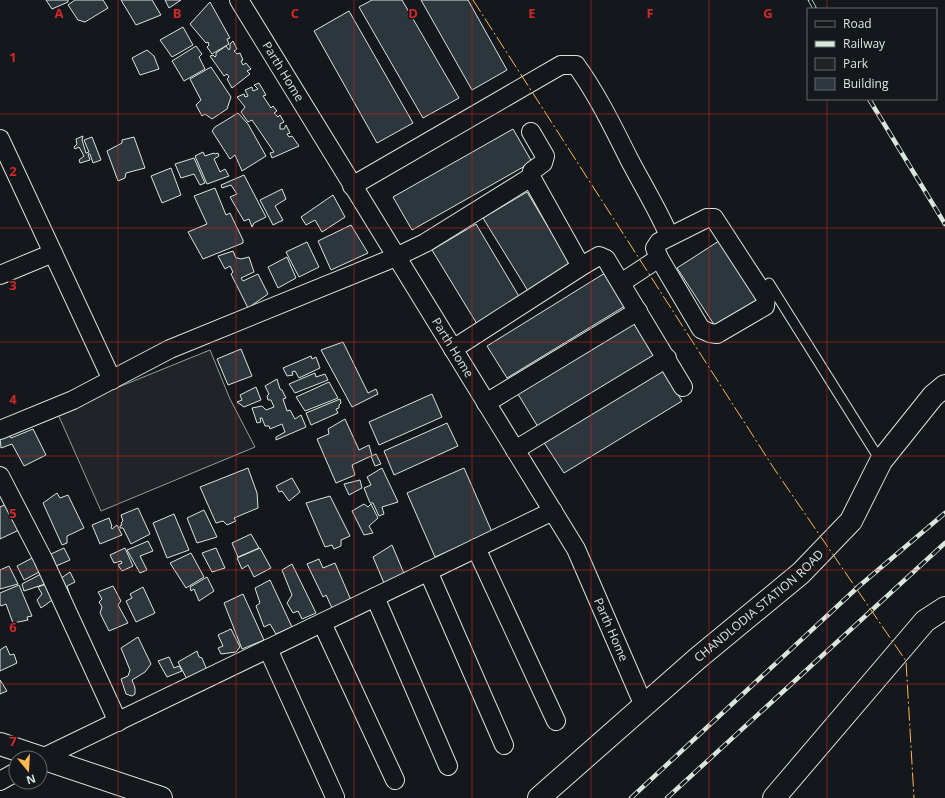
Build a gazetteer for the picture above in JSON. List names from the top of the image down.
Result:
{
  "streets": {
    "street": ["Parth Home", "CHANDLODIA STATION ROAD"]
  },
  "crossings": [
    ["Parth Home", "CHANDLODIA STATION ROAD"]
  ],
  "legend": [
    "Road",
    "Railway",
    "Park",
    "Building"
  ],
  "north": "bottom",
  "grid": {
    "columns": [
      "A",
      "B",
      "C",
      "D",
      "E",
      "F",
      "G"
    ],
    "rows": [
      "1",
      "2",
      "3",
      "4",
      "5",
      "6",
      "7"
    ]
  }
}
